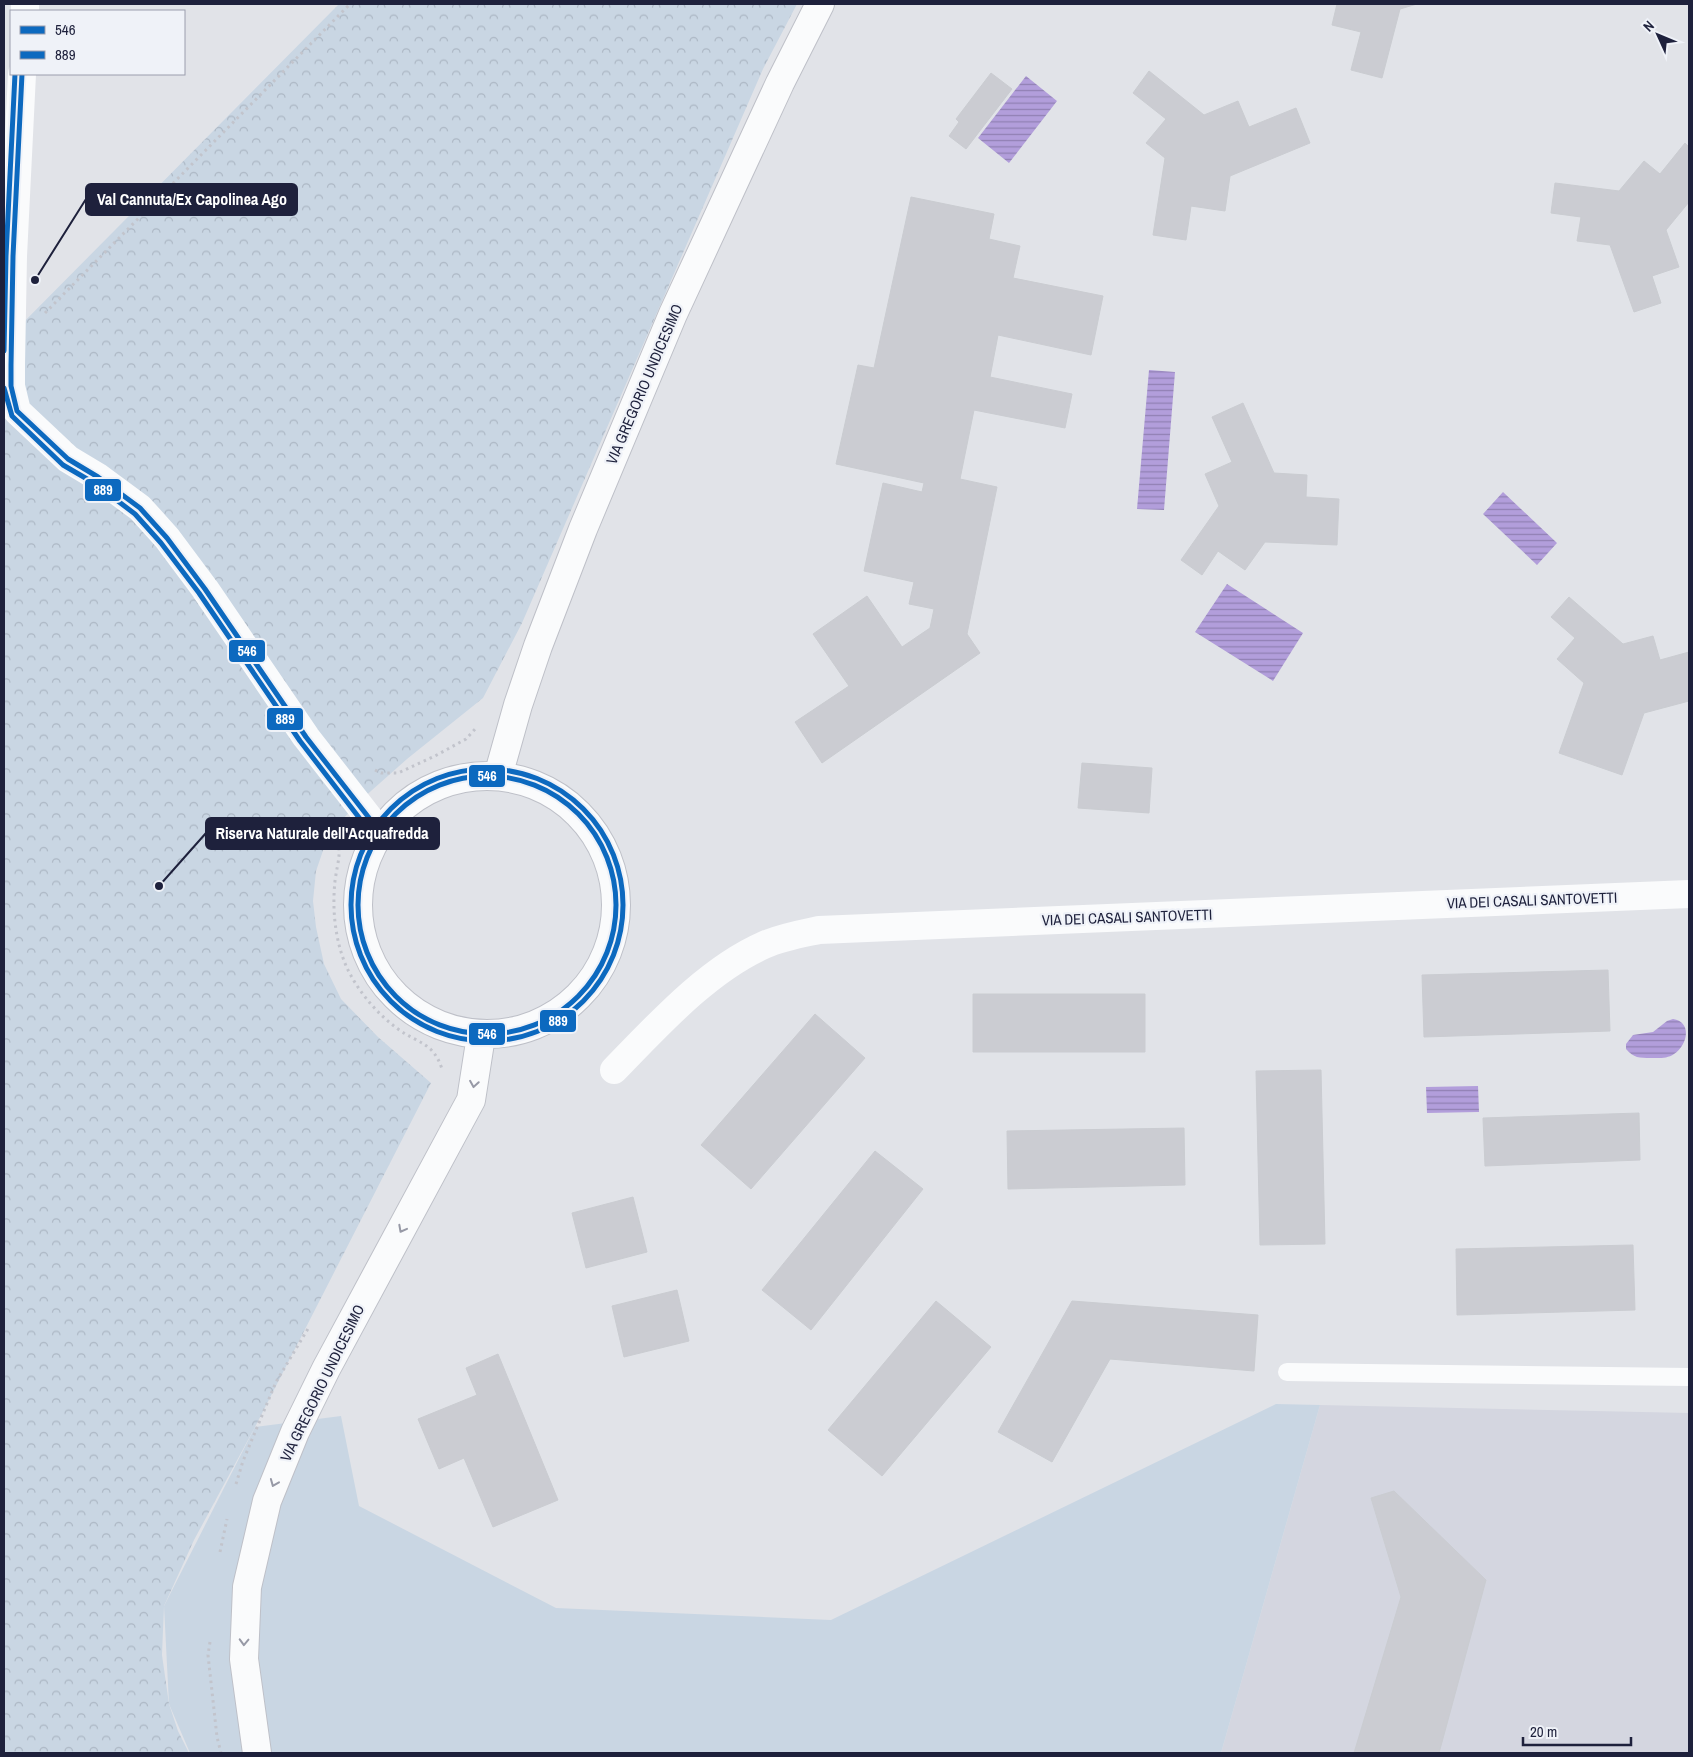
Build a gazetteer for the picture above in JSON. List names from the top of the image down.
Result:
{
  "streets": {
    "street": ["VIA GREGORIO UNDICESIMO", "VIA DEI CASALI SANTOVETTI"]
  },
  "one_way": ["VIA GREGORIO UNDICESIMO"],
  "places": ["Val Cannuta/Ex Capolinea Ago", "Riserva Naturale dell'Acquafredda"],
  "lines": ["transit line 546", "transit line 889"],
  "legend": ["546", "889"],
  "scale_bar": "20 m",
  "north": "top left"
}
